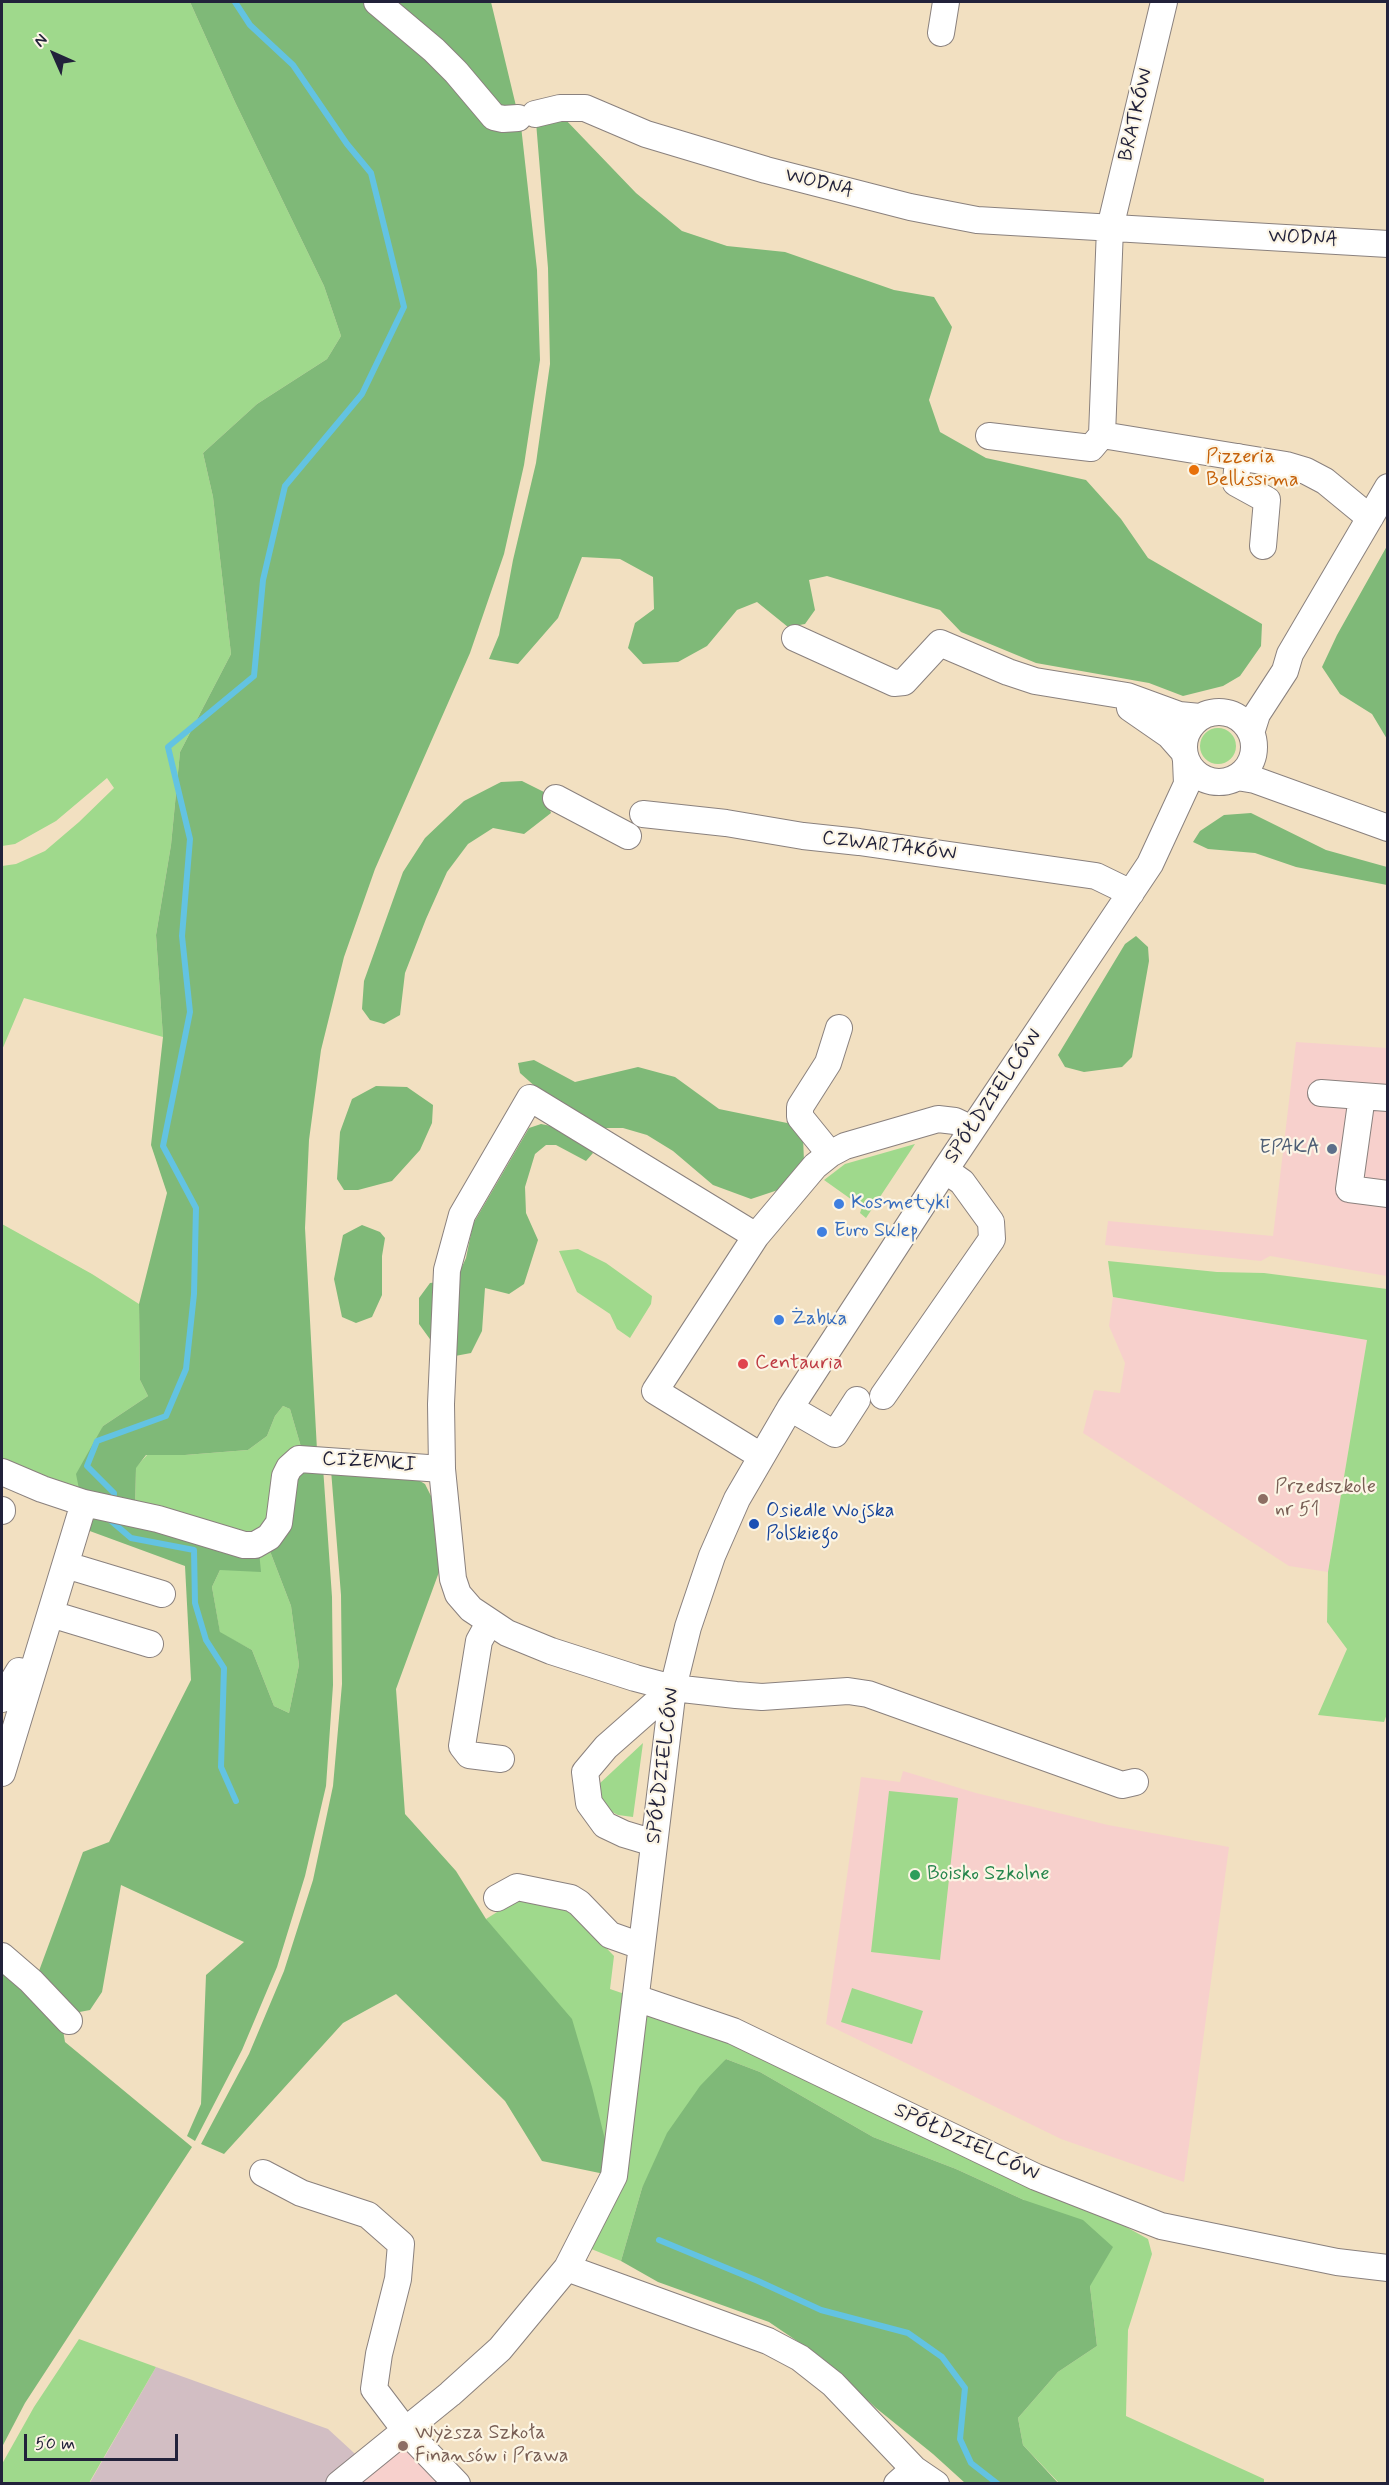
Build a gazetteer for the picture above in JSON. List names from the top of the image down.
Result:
{
  "streets": {
    "street": [
      "BRATKÓW",
      "WODNA",
      "CZWARTAKÓW",
      "SPÓŁDZIELCÓW",
      "CIŻEMKI"
    ]
  },
  "crossings": [
    ["BRATKÓW", "WODNA"],
    ["CZWARTAKÓW", "SPÓŁDZIELCÓW"],
    ["SPÓŁDZIELCÓW", "CIŻEMKI"]
  ],
  "places": [
    "Pizzeria Bellissima",
    "EPAKA",
    "Kosmetyki",
    "Euro Sklep",
    "Żabka",
    "Centauria",
    "Przedszkole nr 51",
    "Osiedle Wojska Polskiego",
    "Boisko Szkolne",
    "Wyższa Szkoła Finansów i Prawa"
  ],
  "scale_bar": "50 m",
  "north": "top left"
}
